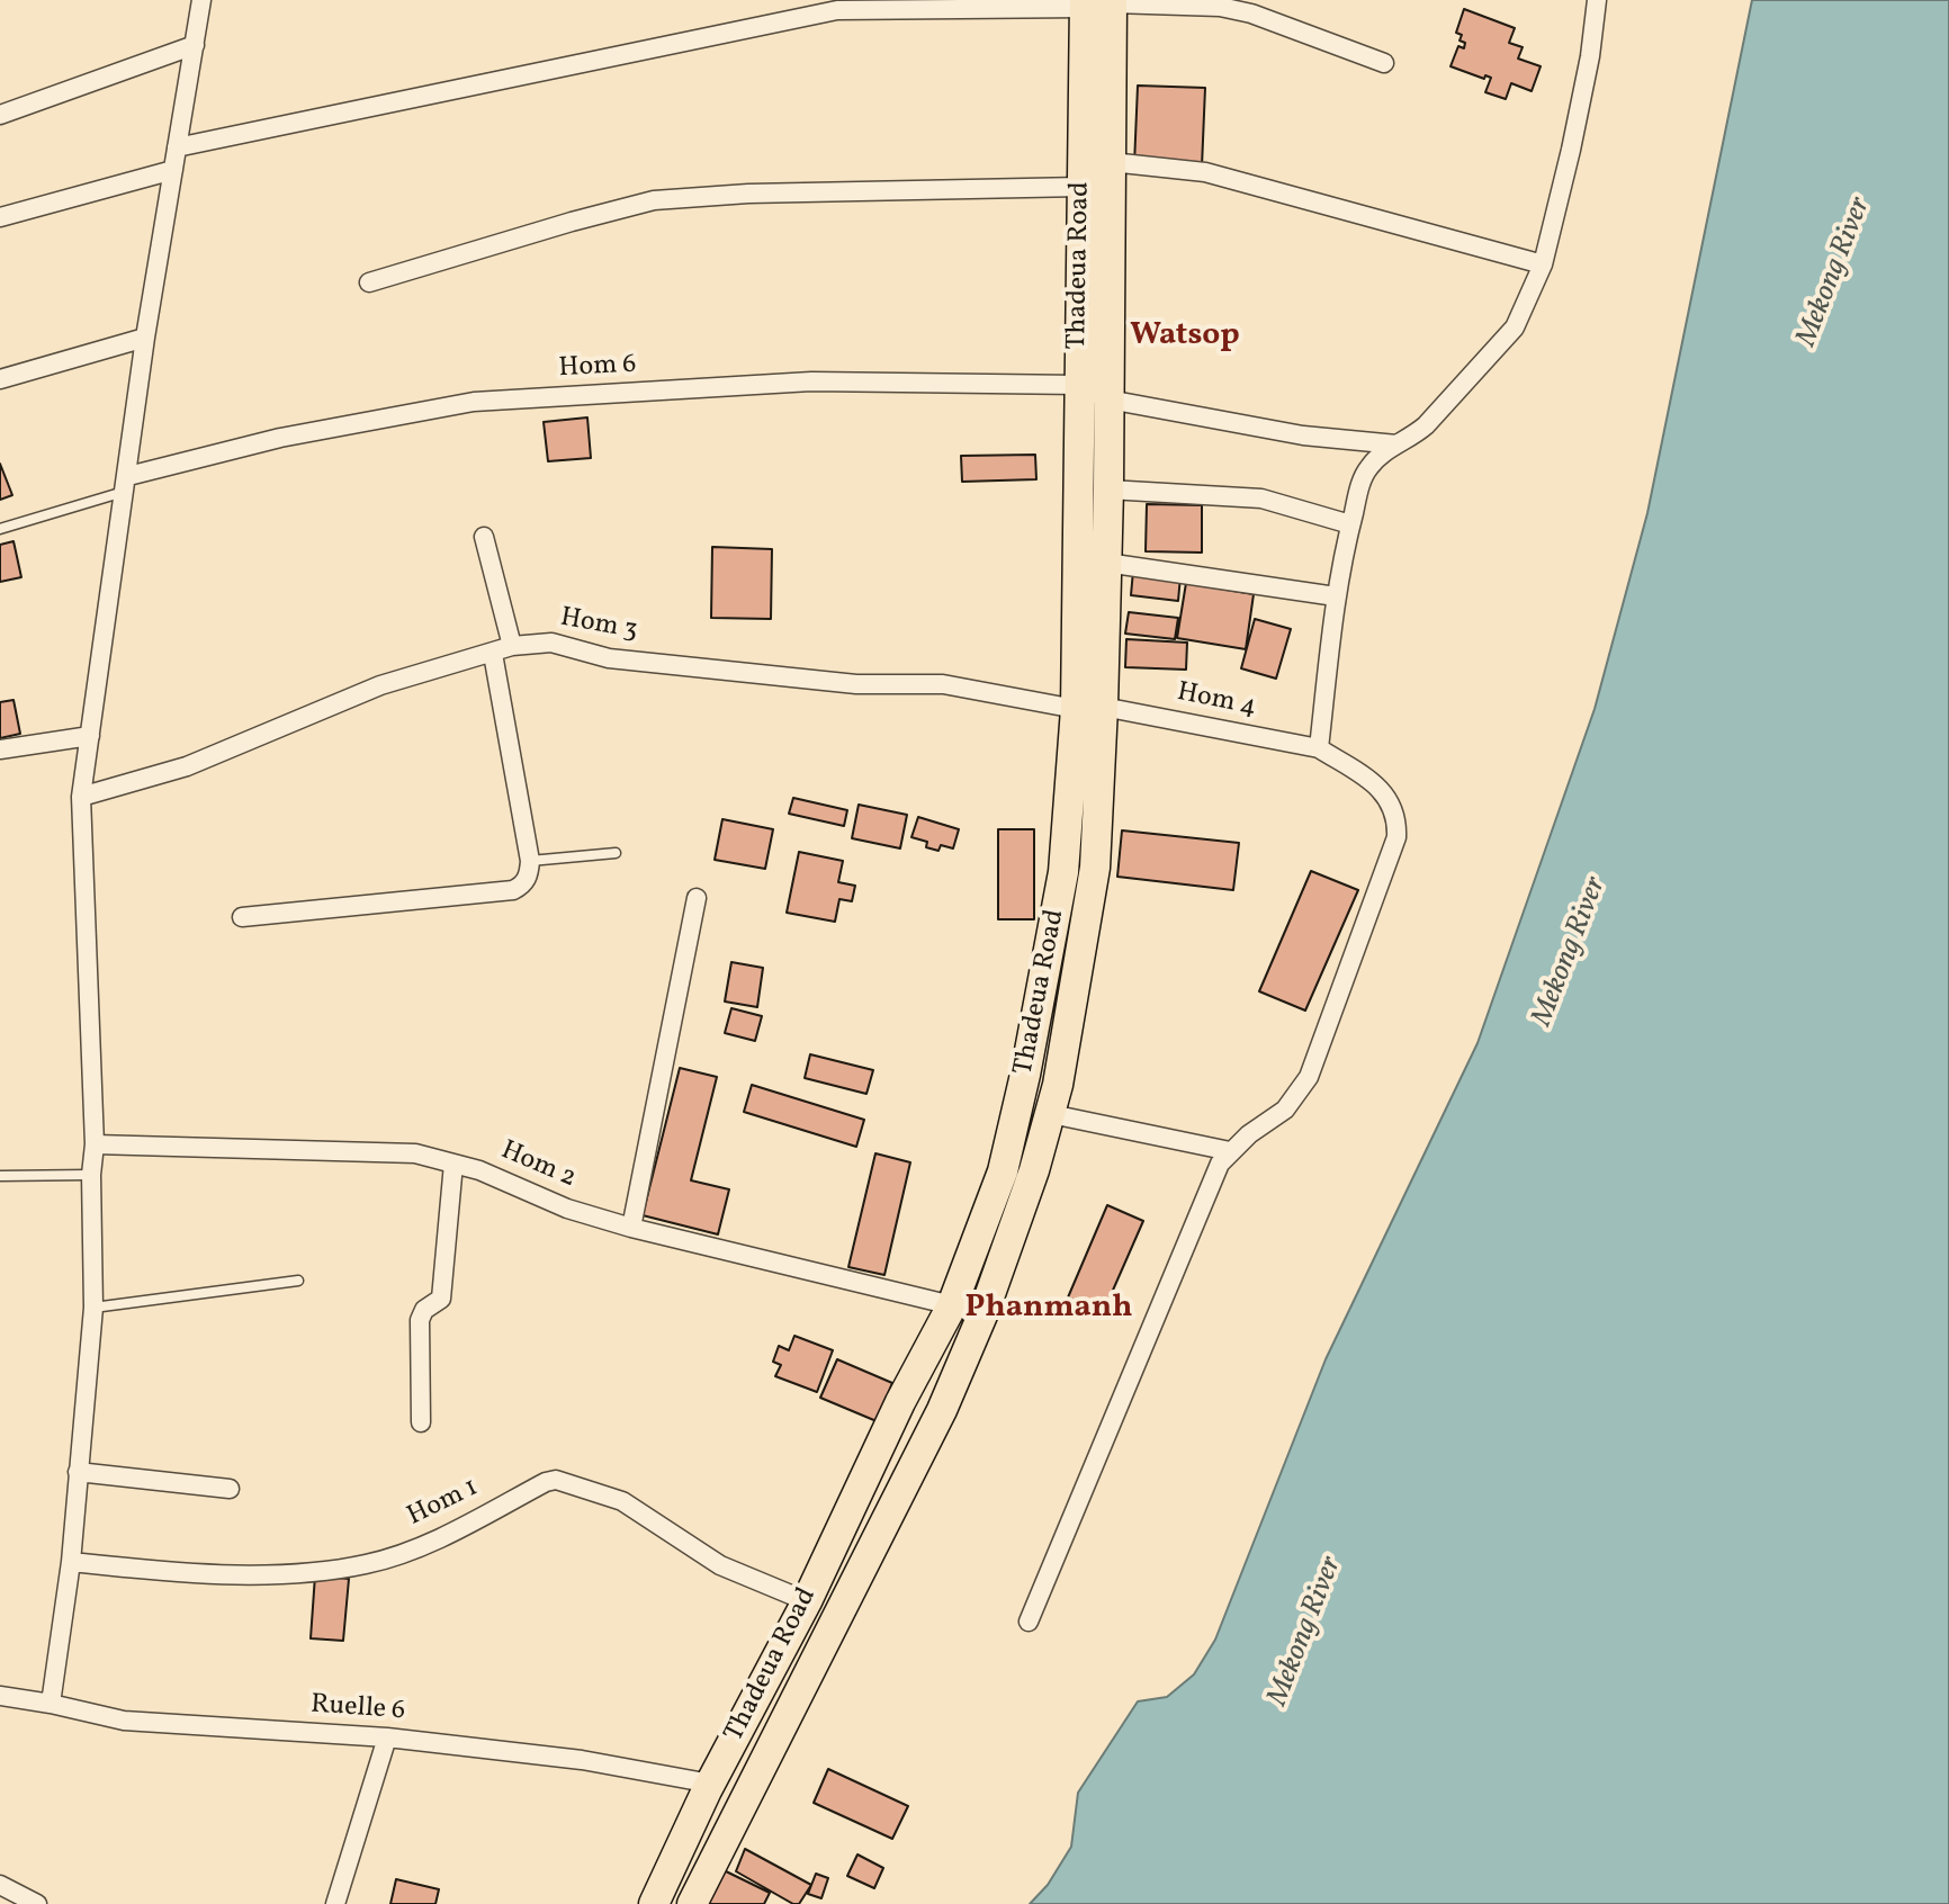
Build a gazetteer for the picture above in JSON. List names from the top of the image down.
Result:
{
  "streets": {
    "main road": ["Thadeua Road"],
    "street": [
      "Hom 6",
      "Hom 3",
      "Hom 4",
      "Hom 2",
      "Hom 1",
      "Ruelle 6"
    ]
  },
  "crossings": [
    ["Thadeua Road", "Hom 6"],
    ["Thadeua Road", "Hom 3"],
    ["Thadeua Road", "Hom 4"],
    ["Thadeua Road", "Hom 2"],
    ["Thadeua Road", "Hom 1"],
    ["Thadeua Road", "Ruelle 6"],
    ["Hom 3", "Hom 4"]
  ],
  "districts": ["Watsop", "Phanmanh"],
  "water": ["Mekong River"]
}
